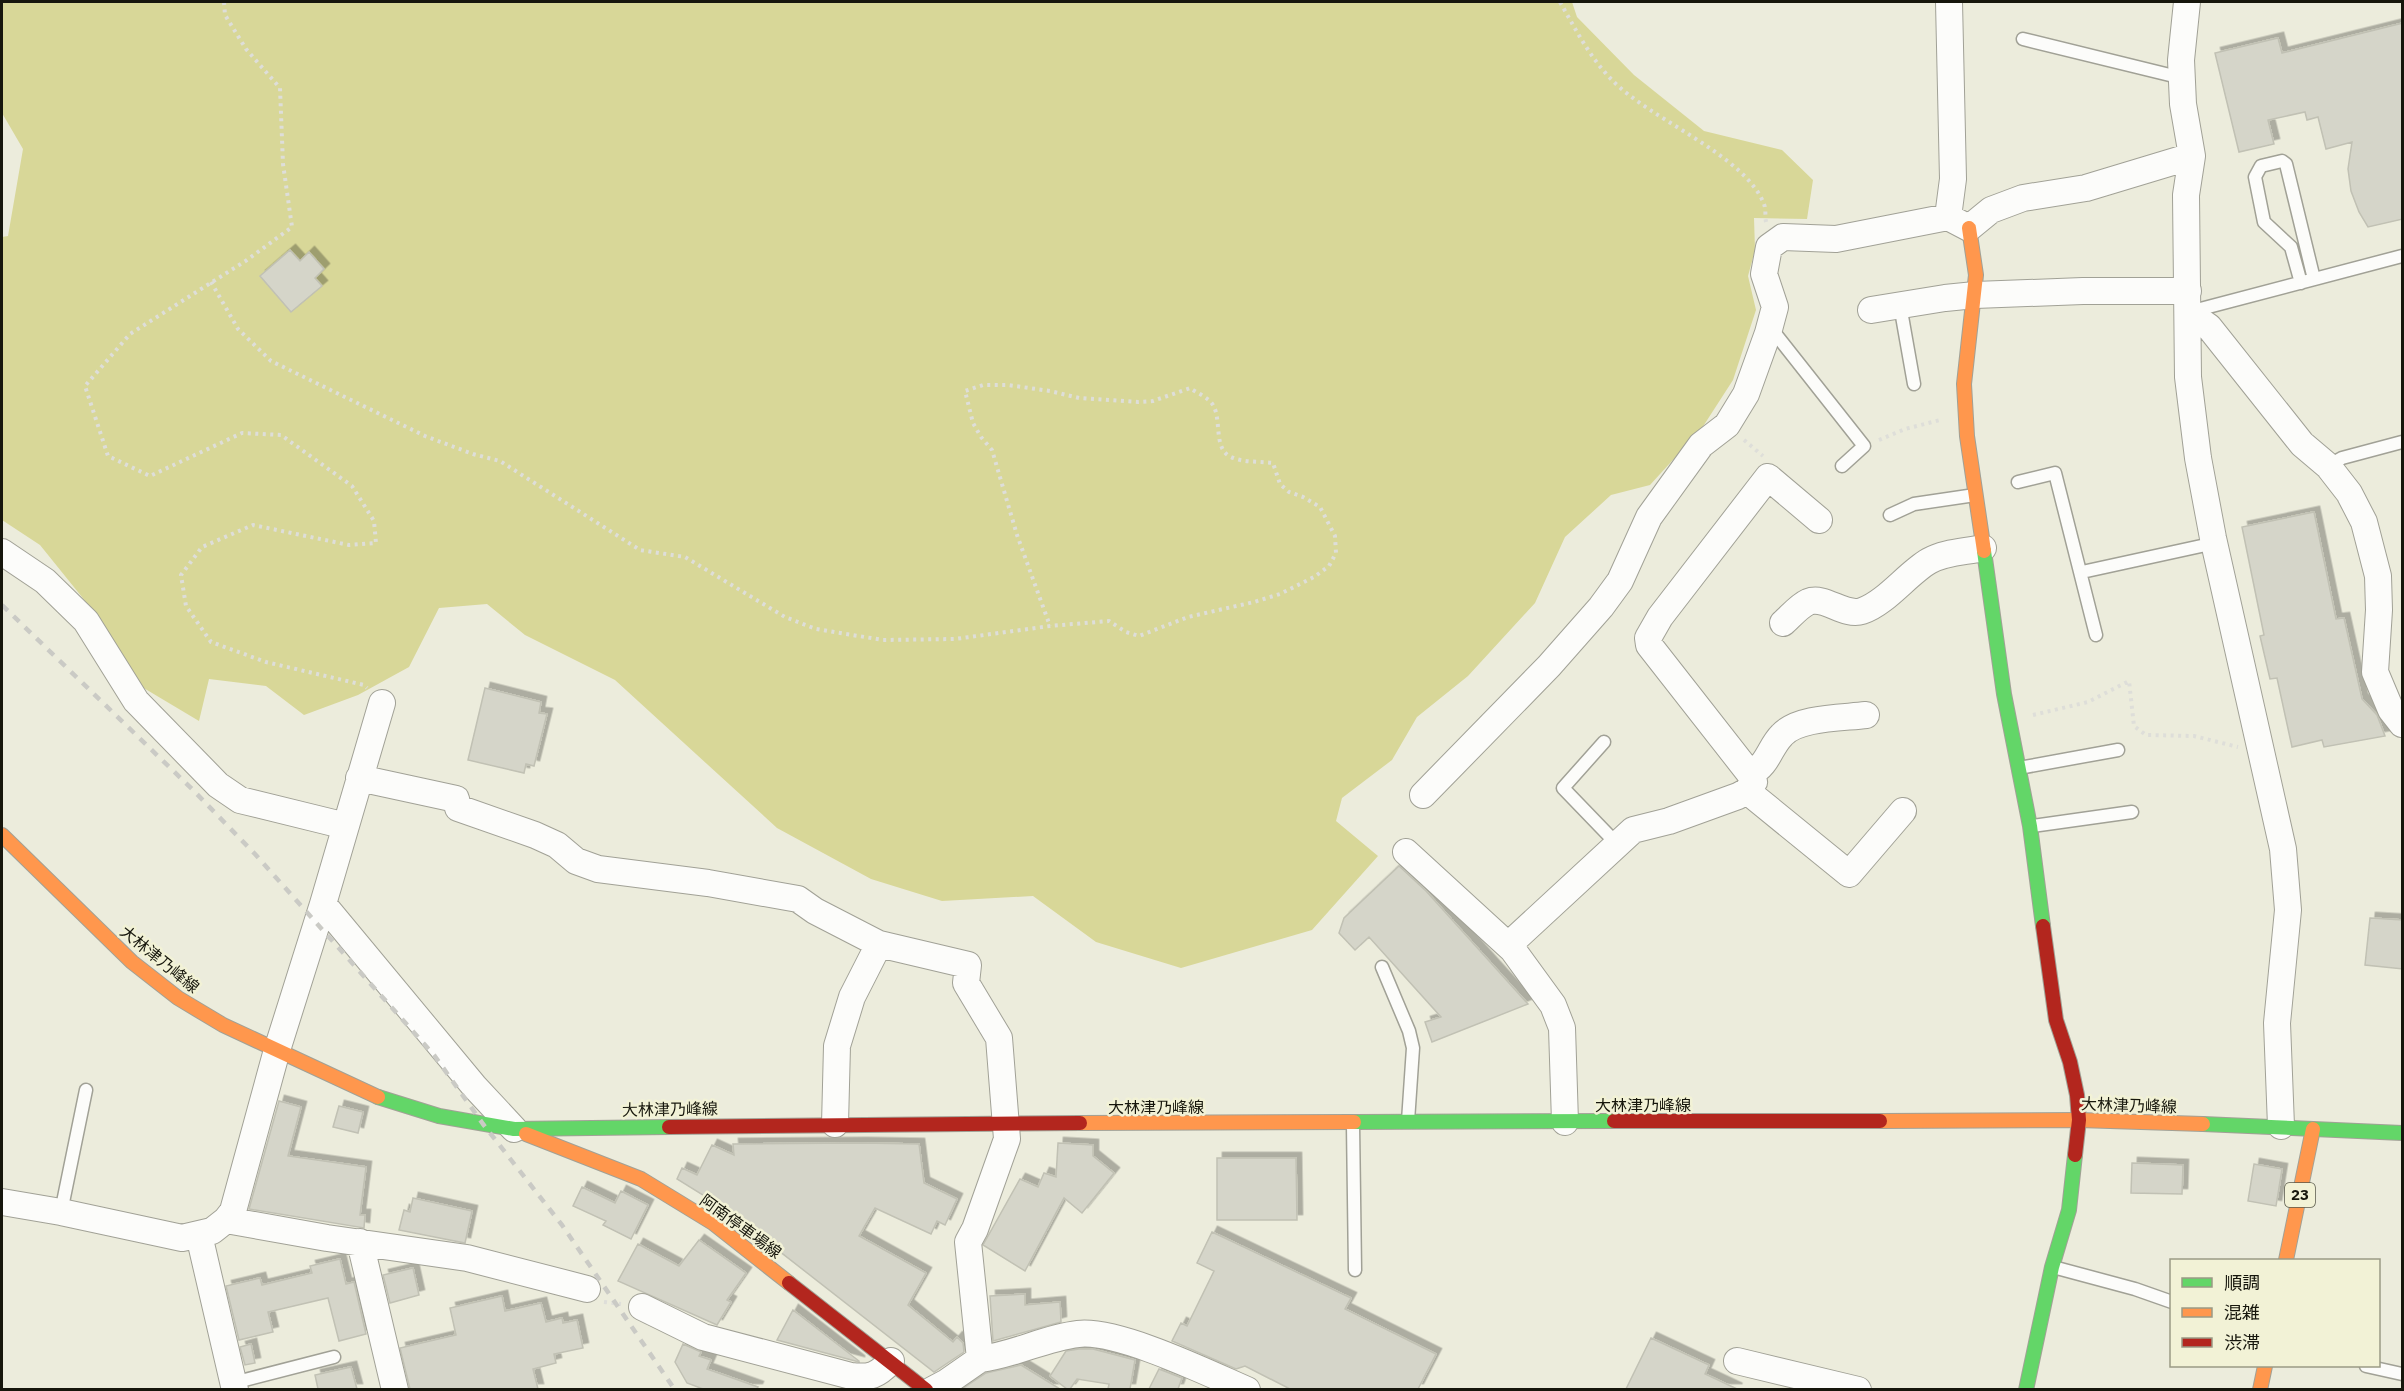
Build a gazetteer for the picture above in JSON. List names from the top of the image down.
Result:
{
  "streets": {
    "main road": ["大林津乃峰線", "23", "阿南停車場線"]
  },
  "crossings": [
    ["大林津乃峰線", "23"],
    ["大林津乃峰線", "阿南停車場線"]
  ],
  "legend": ["順調", "混雑", "渋滞"]
}
